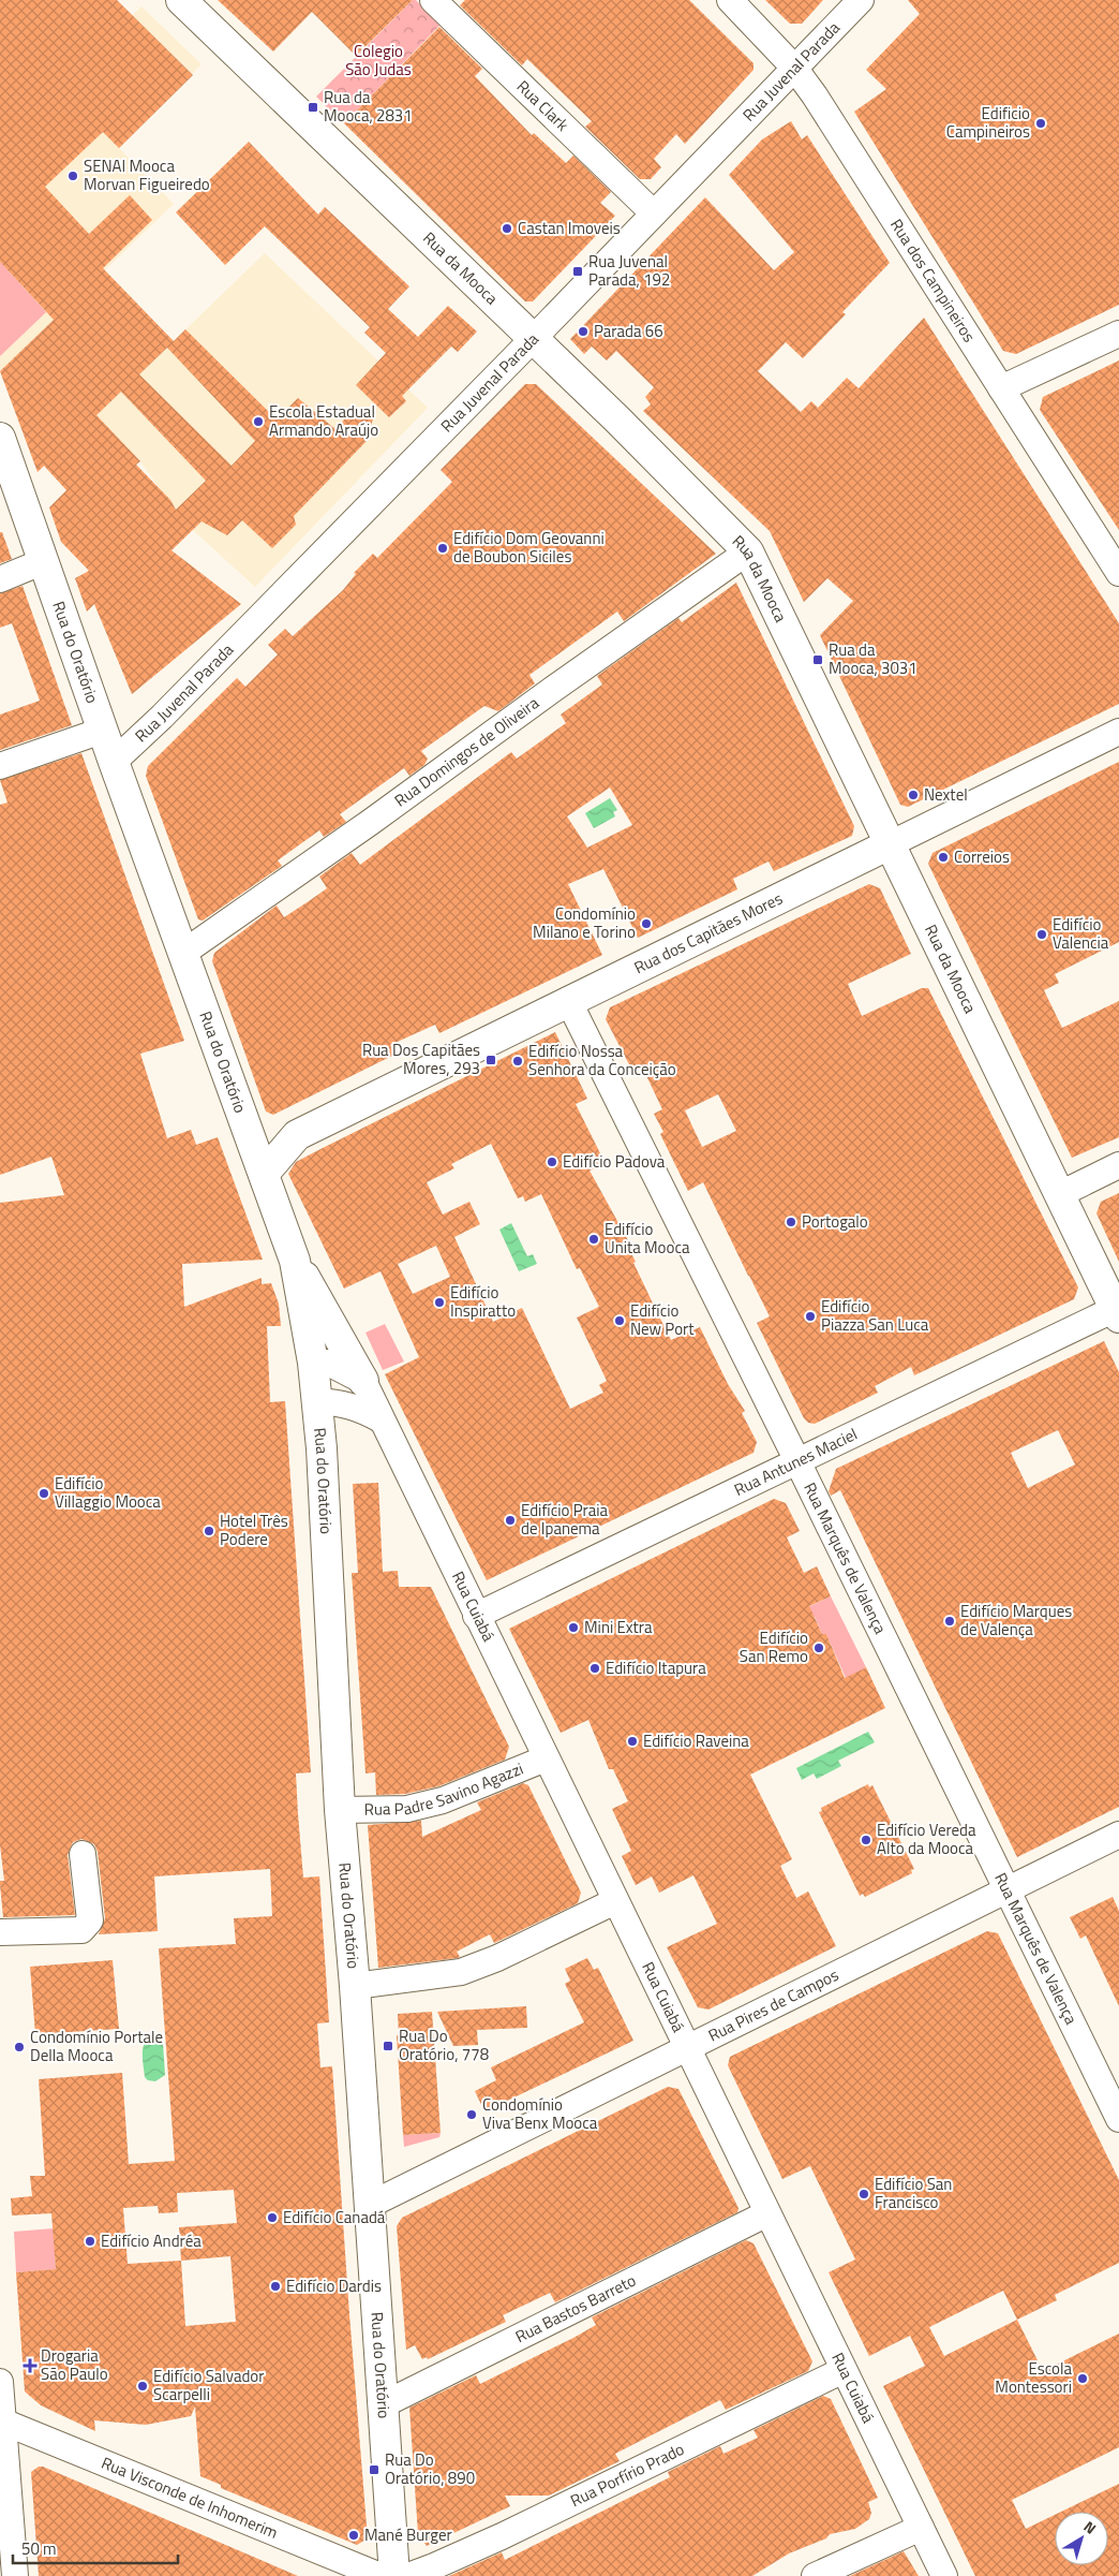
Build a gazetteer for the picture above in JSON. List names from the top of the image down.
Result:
{
  "streets": {
    "street": [
      "Rua Juvenal Parada",
      "Rua Clark",
      "Rua da Mooca",
      "Rua dos Campineiros",
      "Rua do Oratório",
      "Rua Domingos de Oliveira",
      "Rua dos Capitães Mores",
      "Rua Antunes Maciel",
      "Rua Marquês de Valença",
      "Rua Cuiabá",
      "Rua Padre Savino Agazzi",
      "Rua Pires de Campos",
      "Rua Bastos Barreto",
      "Rua Porfírio Prado",
      "Rua Visconde de Inhomerim"
    ]
  },
  "crossings": [
    ["Rua Juvenal Parada", "Rua Clark"],
    ["Rua Juvenal Parada", "Rua da Mooca"],
    ["Rua Juvenal Parada", "Rua dos Campineiros"],
    ["Rua Juvenal Parada", "Rua do Oratório"],
    ["Rua da Mooca", "Rua Domingos de Oliveira"],
    ["Rua da Mooca", "Rua dos Capitães Mores"],
    ["Rua da Mooca", "Rua Antunes Maciel"],
    ["Rua do Oratório", "Rua Domingos de Oliveira"],
    ["Rua do Oratório", "Rua dos Capitães Mores"],
    ["Rua do Oratório", "Rua Padre Savino Agazzi"],
    ["Rua do Oratório", "Rua Pires de Campos"],
    ["Rua do Oratório", "Rua Bastos Barreto"],
    ["Rua dos Capitães Mores", "Rua Marquês de Valença"],
    ["Rua Antunes Maciel", "Rua Marquês de Valença"],
    ["Rua Antunes Maciel", "Rua Cuiabá"],
    ["Rua Marquês de Valença", "Rua Pires de Campos"],
    ["Rua Cuiabá", "Rua Padre Savino Agazzi"],
    ["Rua Cuiabá", "Rua Pires de Campos"],
    ["Rua Cuiabá", "Rua Bastos Barreto"],
    ["Rua Cuiabá", "Rua Porfírio Prado"]
  ],
  "parks": ["Colegio São Judas"],
  "places": {
    "transit": [
      "Rua da Mooca, 2831",
      "Rua Juvenal Parada, 192",
      "Rua da Mooca, 3031",
      "Rua Dos Capitães Mores, 293",
      "Rua Do Oratório, 778",
      "Rua Do Oratório, 890"
    ],
    "other": [
      "Edificio Campineiros",
      "SENAI Mooca Morvan Figueiredo",
      "Castan Imoveis",
      "Parada 66",
      "Escola Estadual Armando Araújo",
      "Edifício Dom Geovanni de Boubon Siciles",
      "Nextel",
      "Correios",
      "Condomínio Milano e Torino",
      "Edifício Valencia",
      "Edifício Nossa Senhora da Conceição",
      "Edifício Padova",
      "Portogalo",
      "Edifício Unita Mooca",
      "Edifício Inspiratto",
      "Edifício Piazza San Luca",
      "Edifício New Port",
      "Edifício Villaggio Mooca",
      "Edifício Praia de Ipanema",
      "Hotel Três Podere",
      "Edifício Marques de Valença",
      "Mini Extra",
      "Edifício San Remo",
      "Edifício Itapura",
      "Edifício Raveina",
      "Edifício Vereda Alto da Mooca",
      "Condomínio Portale Della Mooca",
      "Condomínio Viva Benx Mooca",
      "Edifício San Francisco",
      "Edifício Canadá",
      "Edifício Andréa",
      "Edifício Dardis",
      "Escola Montessori",
      "Edifício Salvador Scarpelli",
      "Mané Burger"
    ],
    "health": ["Drogaria São Paulo"]
  },
  "scale_bar": "50 m",
  "north": "top right"
}
